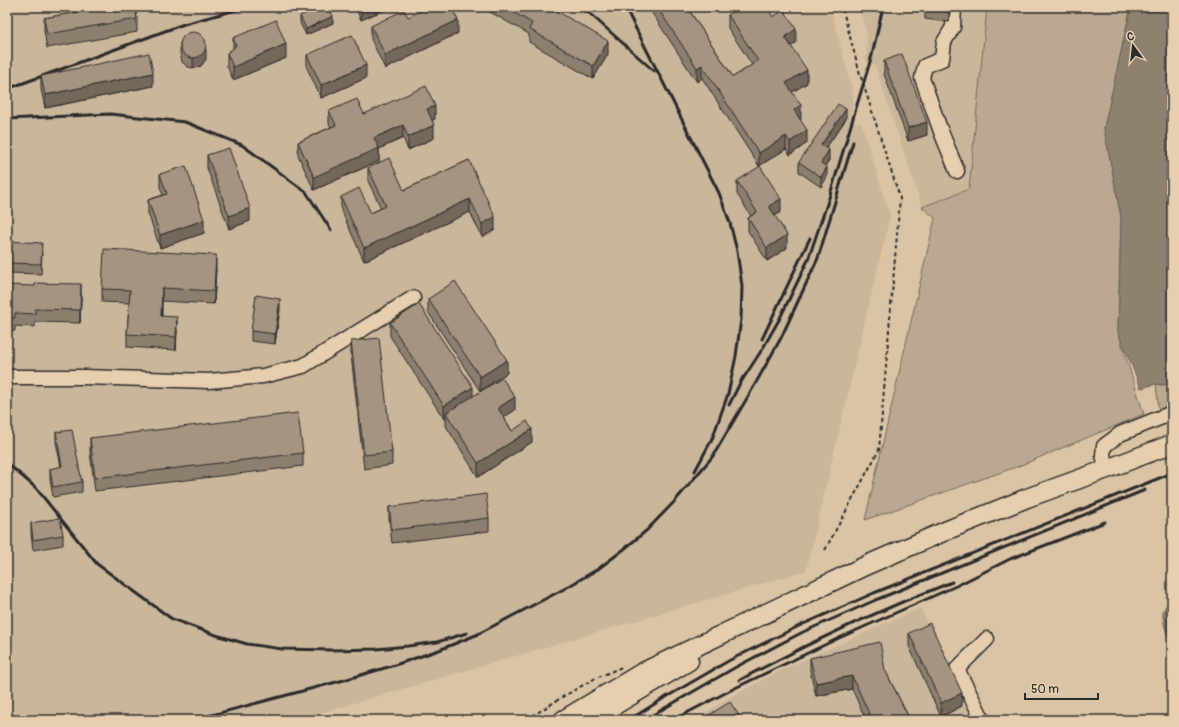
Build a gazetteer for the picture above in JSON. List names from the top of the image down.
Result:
{
  "scale_bar": "50 m",
  "north": "top"
}
